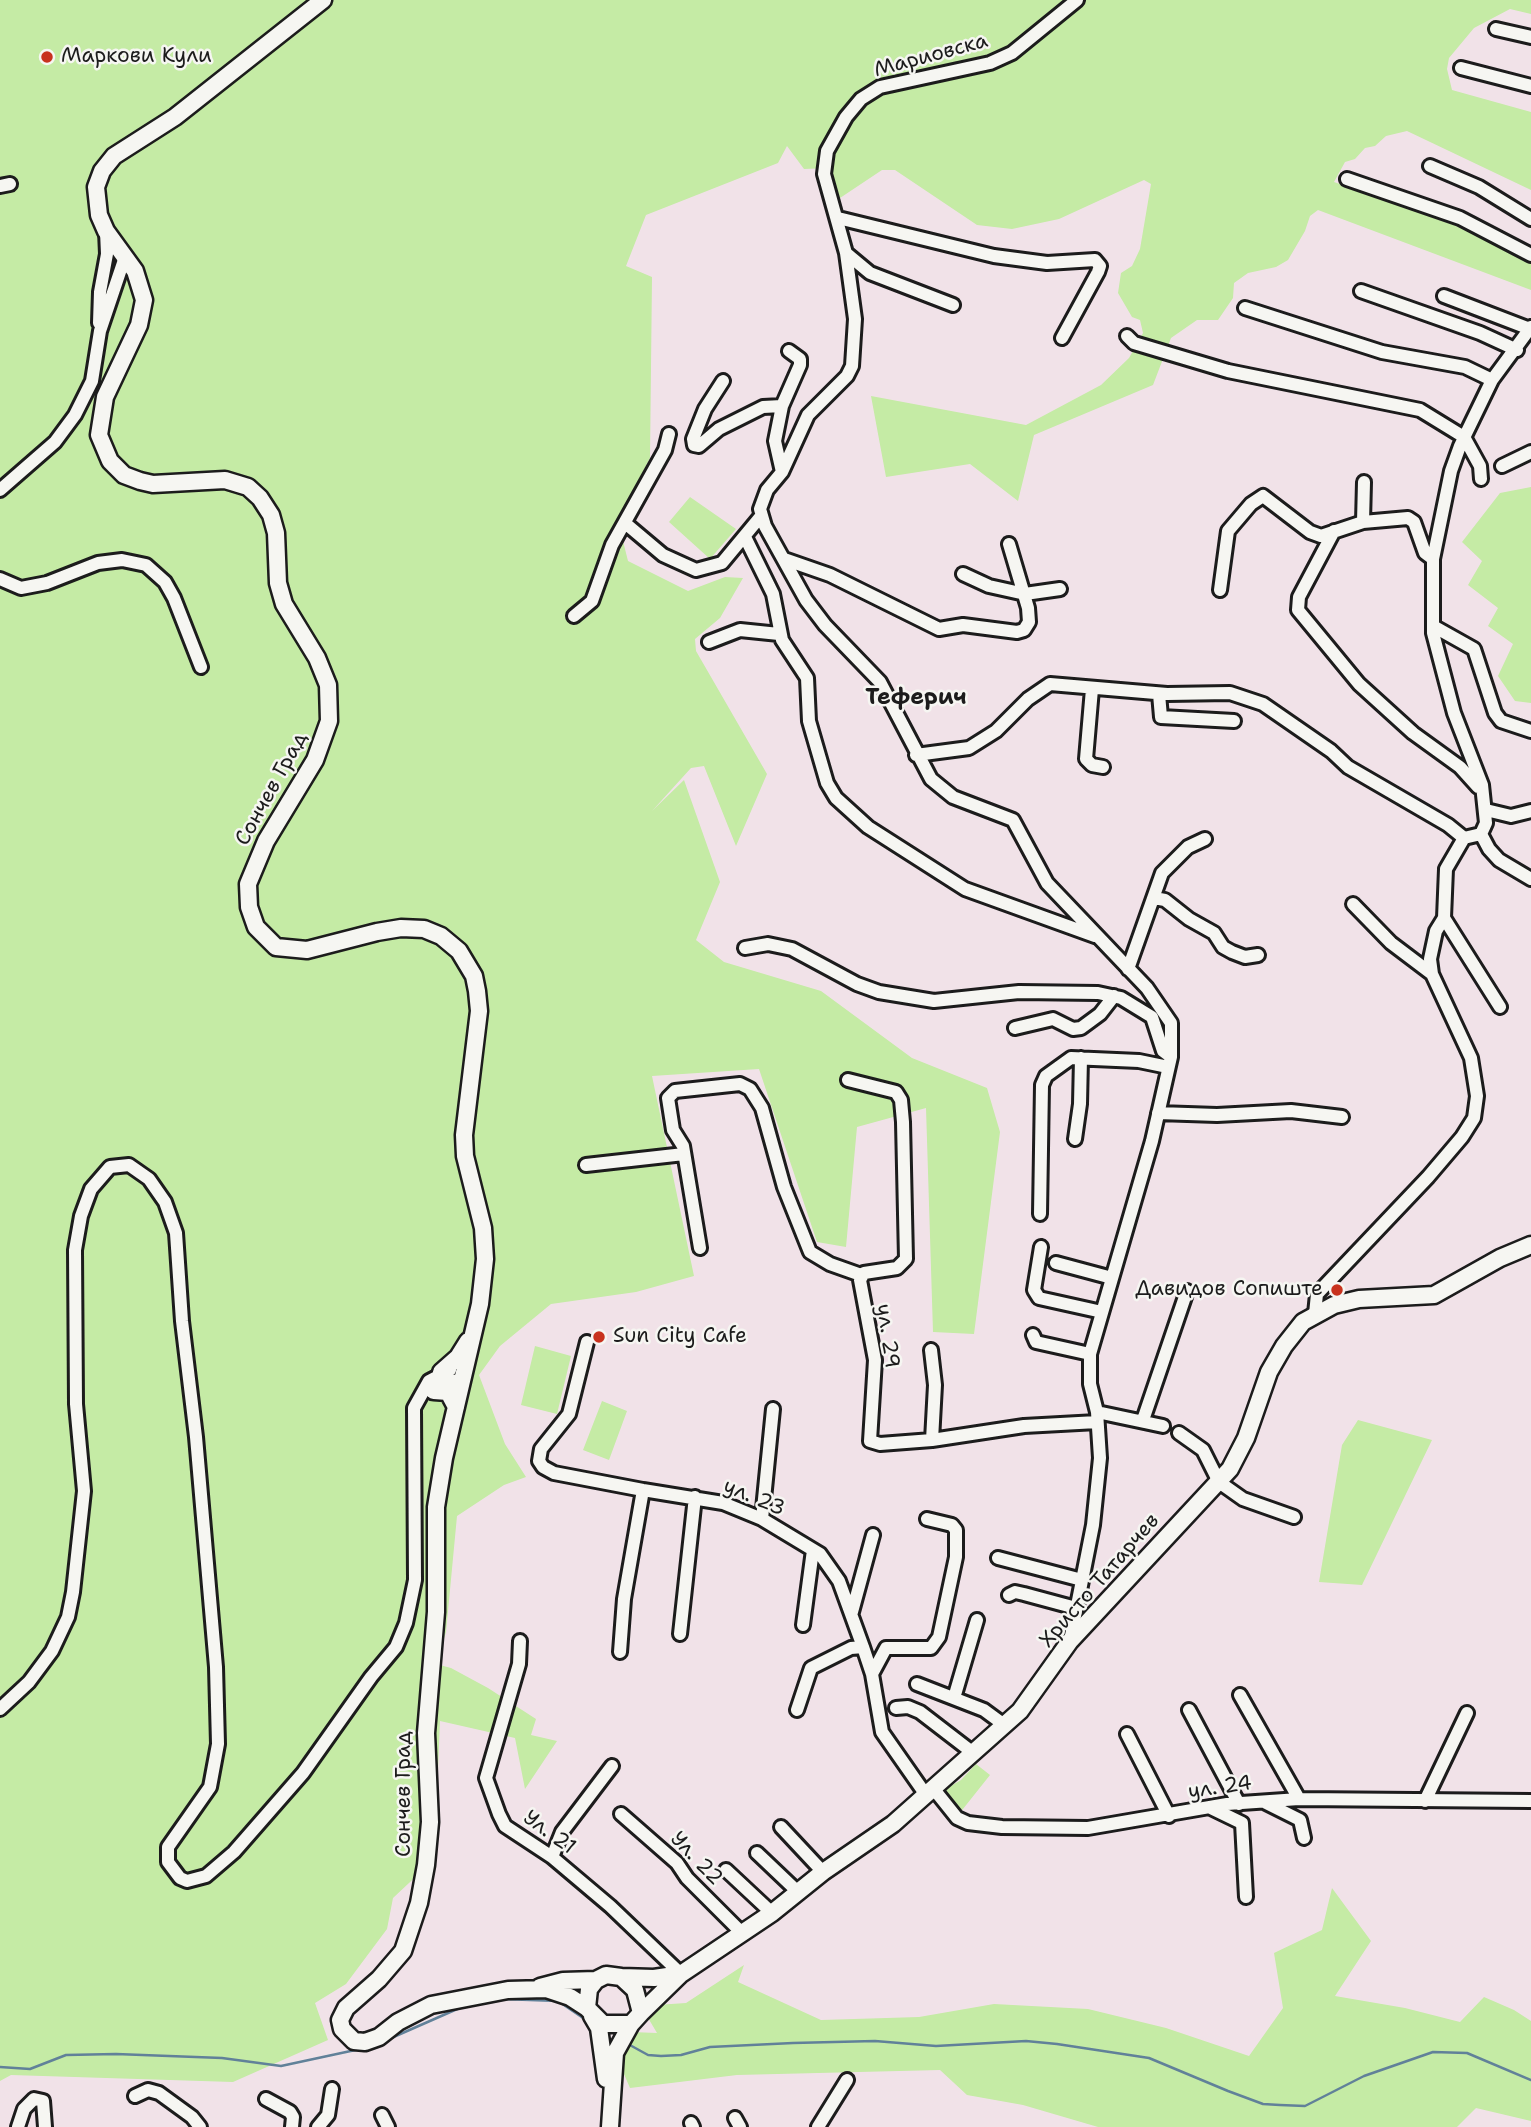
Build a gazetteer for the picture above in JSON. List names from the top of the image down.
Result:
{
  "streets": {
    "main road": ["Сончев Град", "Христо Татарчев"],
    "street": [
      "Мариовска",
      "ул. 29",
      "ул. 23",
      "ул. 24",
      "Ул. 21",
      "Ул. 22"
    ]
  },
  "crossings": [
    ["ул. 23", "Христо Татарчев"],
    ["ул. 23", "ул. 24"],
    ["Христо Татарчев", "ул. 24"],
    ["Христо Татарчев", "Ул. 21"],
    ["Христо Татарчев", "Ул. 22"]
  ],
  "districts": ["Теферич"],
  "places": ["Маркови Кули", "Давидов Сопиште", "Sun City Cafe"]
}
